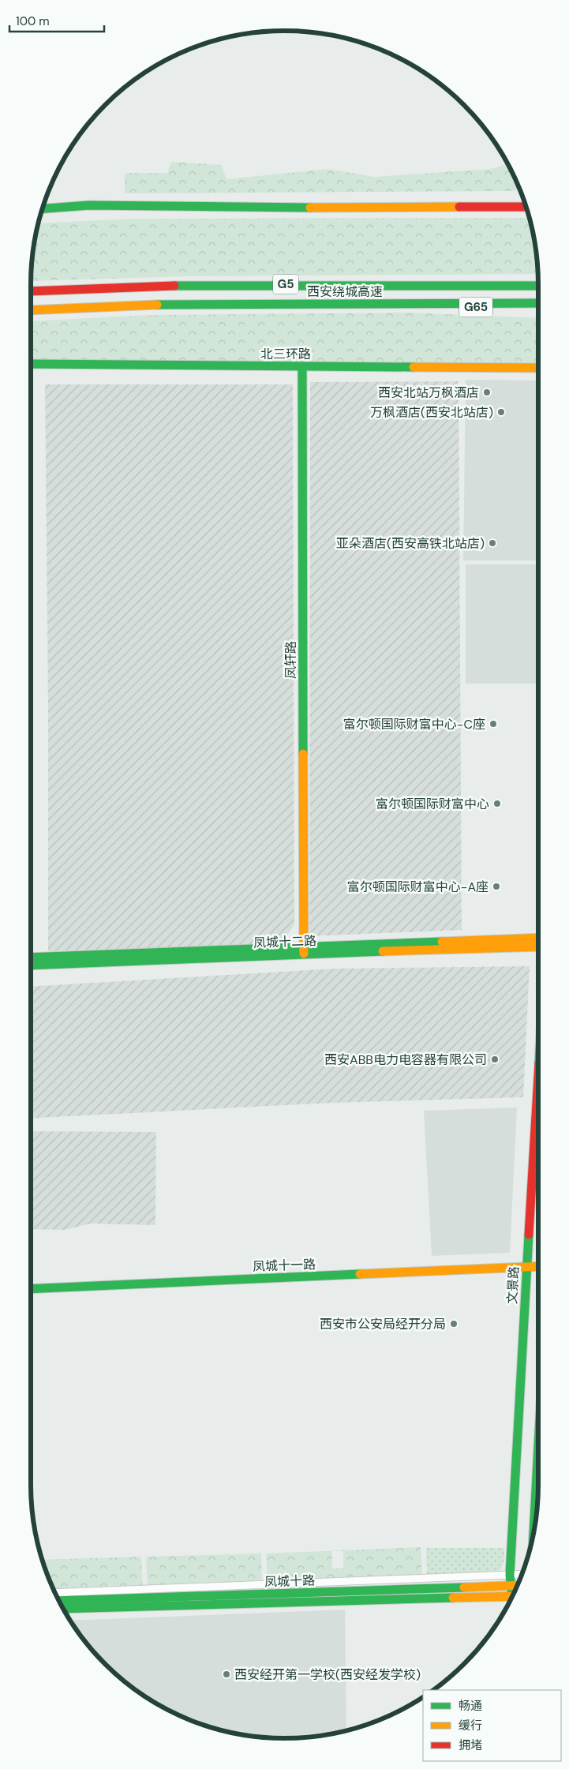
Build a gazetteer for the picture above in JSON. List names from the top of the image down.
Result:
{
  "streets": {
    "main road": [
      "G5",
      "西安绕城高速",
      "G65",
      "北三环路",
      "凤轩路",
      "凤城十二路",
      "凤城十一路",
      "文景路",
      "凤城十路"
    ]
  },
  "crossings": [
    ["西安绕城高速", "G65"],
    ["北三环路", "凤轩路"],
    ["凤轩路", "凤城十二路"],
    ["凤城十一路", "文景路"],
    ["文景路", "凤城十路"]
  ],
  "places": [
    "西安北站万枫酒店",
    "万枫酒店(西安北站店)",
    "亚朵酒店(西安高铁北站店)",
    "富尔顿国际财富中心-C座",
    "富尔顿国际财富中心",
    "富尔顿国际财富中心-A座",
    "西安ABB电力电容器有限公司",
    "西安市公安局经开分局",
    "西安经开第一学校(西安经发学校)"
  ],
  "legend": ["畅通", "缓行", "拥堵"],
  "scale_bar": "100 m"
}
